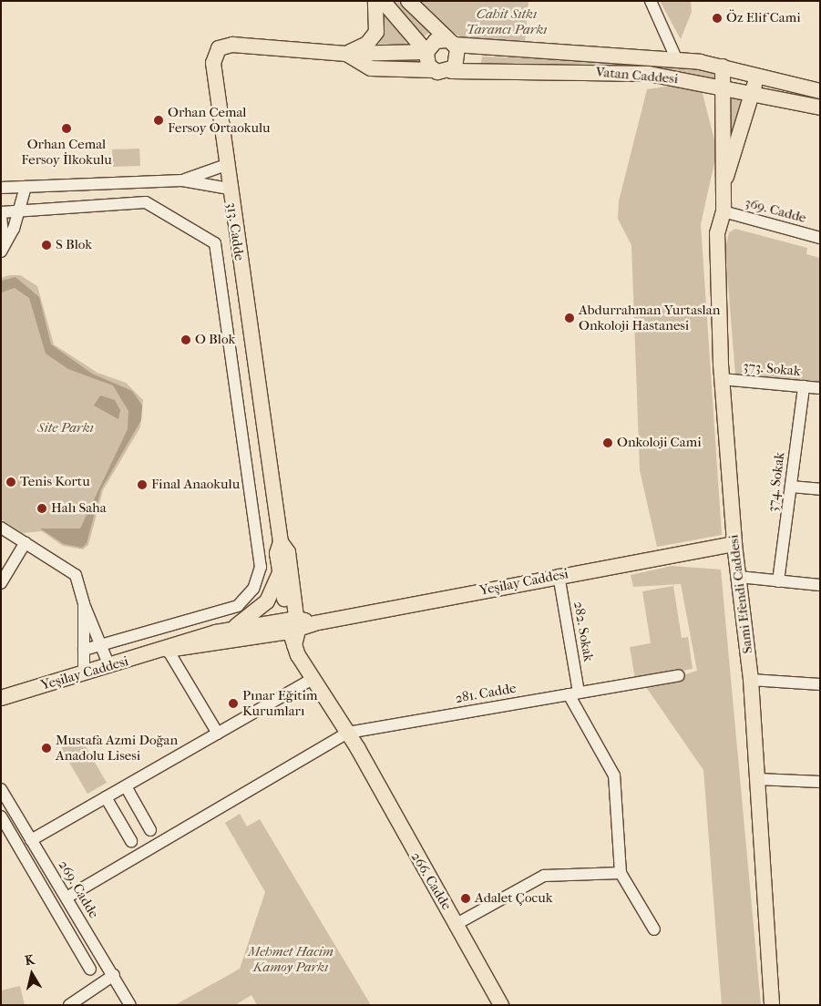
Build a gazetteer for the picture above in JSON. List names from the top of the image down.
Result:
{
  "streets": {
    "main road": [
      "Vatan Caddesi",
      "313. Cadde",
      "Yeşilay Caddesi",
      "Sami Efendi Caddesi",
      "266. Cadde"
    ],
    "street": [
      "369. Cadde",
      "373. Sokak",
      "374. Sokak",
      "282. Sokak",
      "281. Cadde",
      "269. Cadde"
    ]
  },
  "crossings": [
    ["Vatan Caddesi", "313. Cadde"],
    ["Vatan Caddesi", "Sami Efendi Caddesi"],
    ["369. Cadde", "Sami Efendi Caddesi"],
    ["313. Cadde", "Yeşilay Caddesi"],
    ["313. Cadde", "266. Cadde"],
    ["373. Sokak", "374. Sokak"],
    ["373. Sokak", "Sami Efendi Caddesi"],
    ["Yeşilay Caddesi", "Sami Efendi Caddesi"],
    ["Yeşilay Caddesi", "282. Sokak"],
    ["Yeşilay Caddesi", "266. Cadde"],
    ["282. Sokak", "281. Cadde"],
    ["281. Cadde", "266. Cadde"]
  ],
  "parks": ["Cahit Sıtkı Tarancı Parkı", "Site Parkı", "Mehmet Hacim Kamoy Parkı"],
  "places": [
    "Öz Elif Cami",
    "Orhan Cemal Fersoy Ortaokulu",
    "Orhan Cemal Fersoy İlkokulu",
    "S Blok",
    "Abdurrahman Yurtaslan Onkoloji Hastanesi",
    "O Blok",
    "Onkoloji Cami",
    "Tenis Kortu",
    "Final Anaokulu",
    "Halı Saha",
    "Pınar Eğitim Kurumları",
    "Mustafa Azmi Doğan Anadolu Lisesi",
    "Adalet Çocuk"
  ],
  "north": "top"
}
